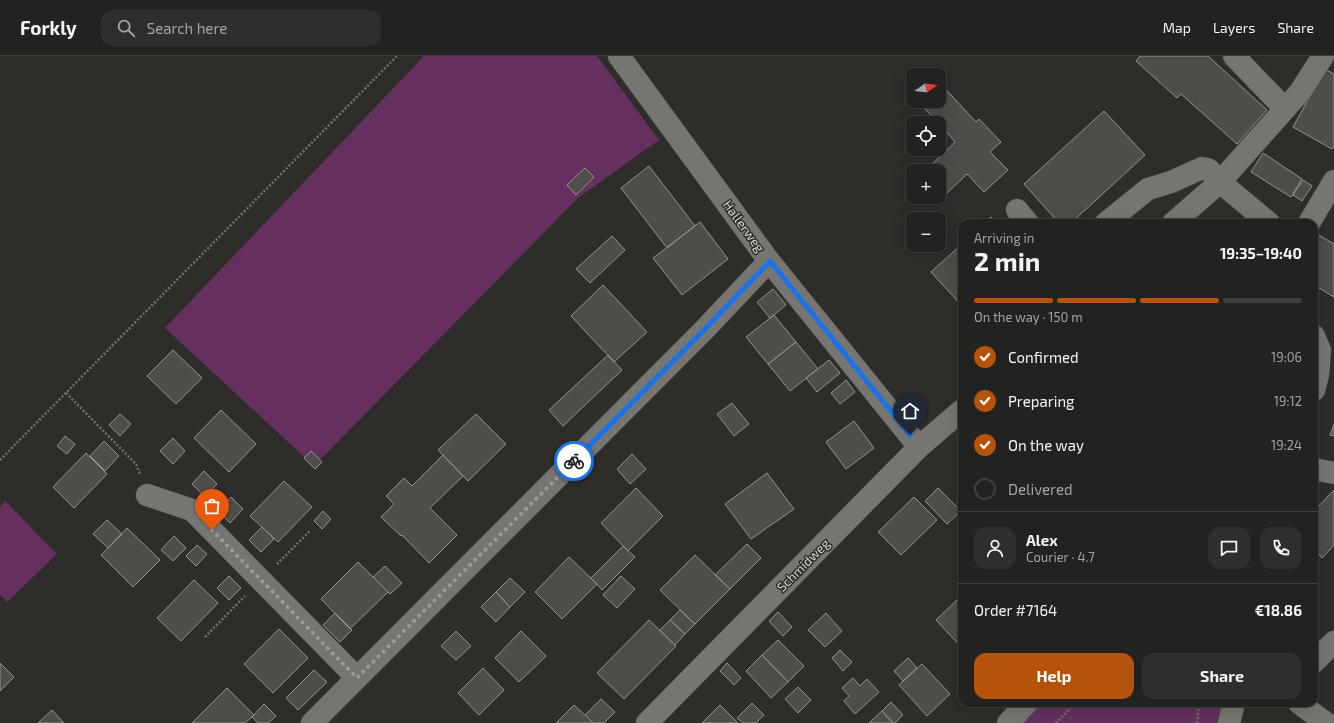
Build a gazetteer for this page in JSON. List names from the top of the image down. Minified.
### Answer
{"streets":{"street":["Hallerweg","Schmidweg"]},"crossings":[["Hallerweg","Schmidweg"]],"north":"right","page":{"header":"Forkly","search":"Search here","nav":["Map","Layers","Share"],"map_buttons":["+","−"],"heading":["2 min","Arriving in","19:35–19:40"],"panel":["Alex","Courier · 4.7","Order #7164","€18.86"],"bar":"On the way · 150 m","list":[["Confirmed","19:06"],["Preparing","19:12"],["On the way","19:24"],"Delivered"],"buttons":["Help","Share"]}}
